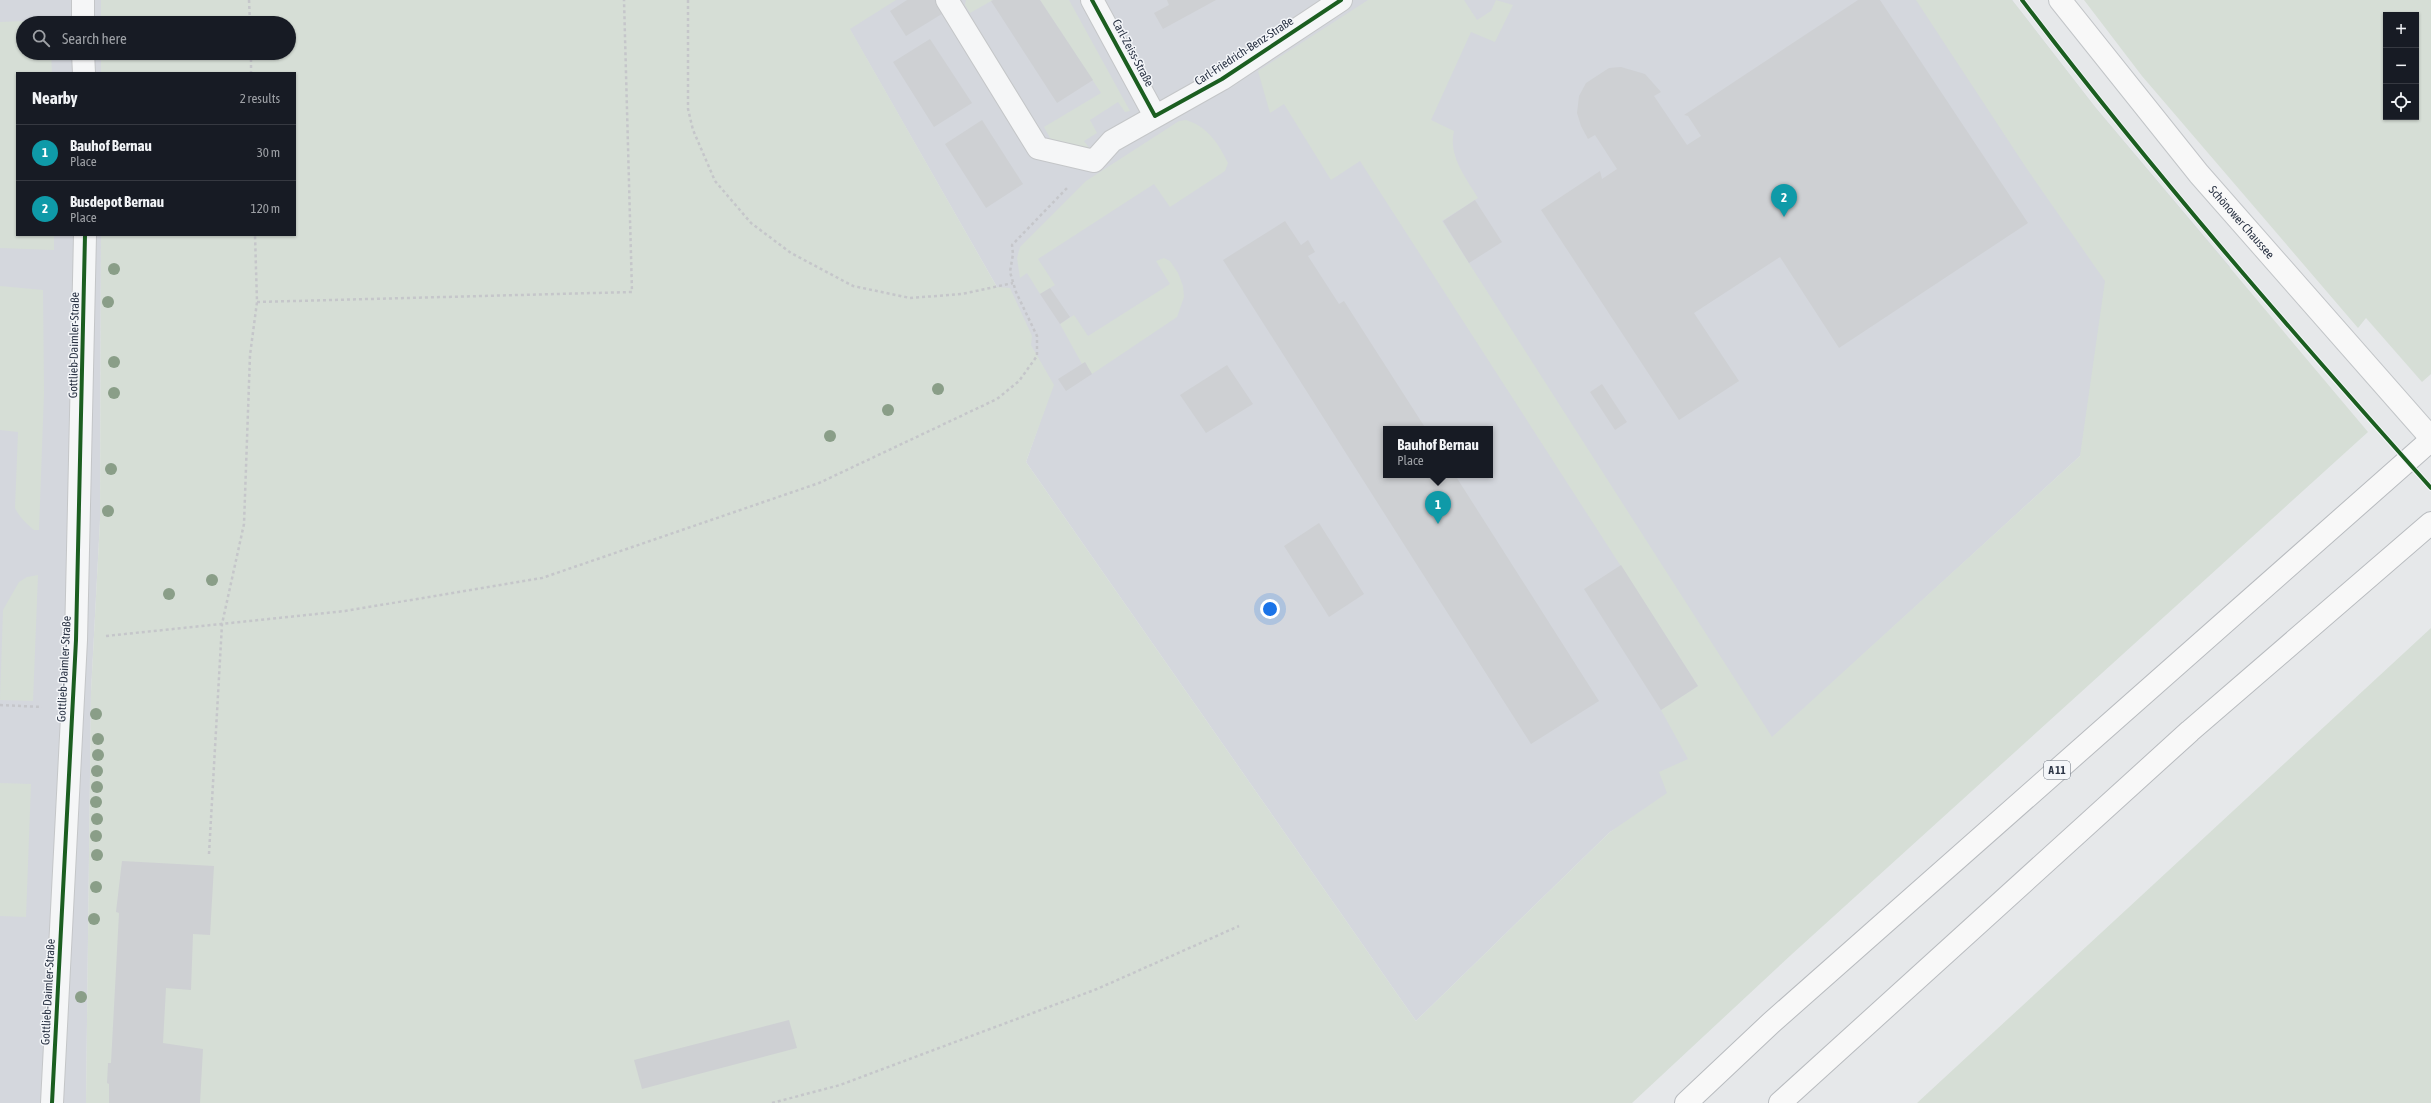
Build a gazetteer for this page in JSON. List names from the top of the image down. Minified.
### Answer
{"streets":{"main road":["Schönower Chaussee","A 11"],"street":["Carl-Friedrich-Benz-Straße","Carl-Zeiss-Straße","Gottlieb-Daimler-Straße"]},"crossings":[["Carl-Friedrich-Benz-Straße","Carl-Zeiss-Straße"],["Schönower Chaussee","A 11"]],"page":{"map_buttons":["+","−"],"search":"Search here","heading":["Nearby","2 results"],"list":[{"mark":"1","name":"Bauhof Bernau","note":"Place","value":"30 m"},{"mark":"2","name":"Busdepot Bernau","note":"Place","value":"120 m"}],"pins":["2","1"],"popup":["Bauhof Bernau","Place"]}}
